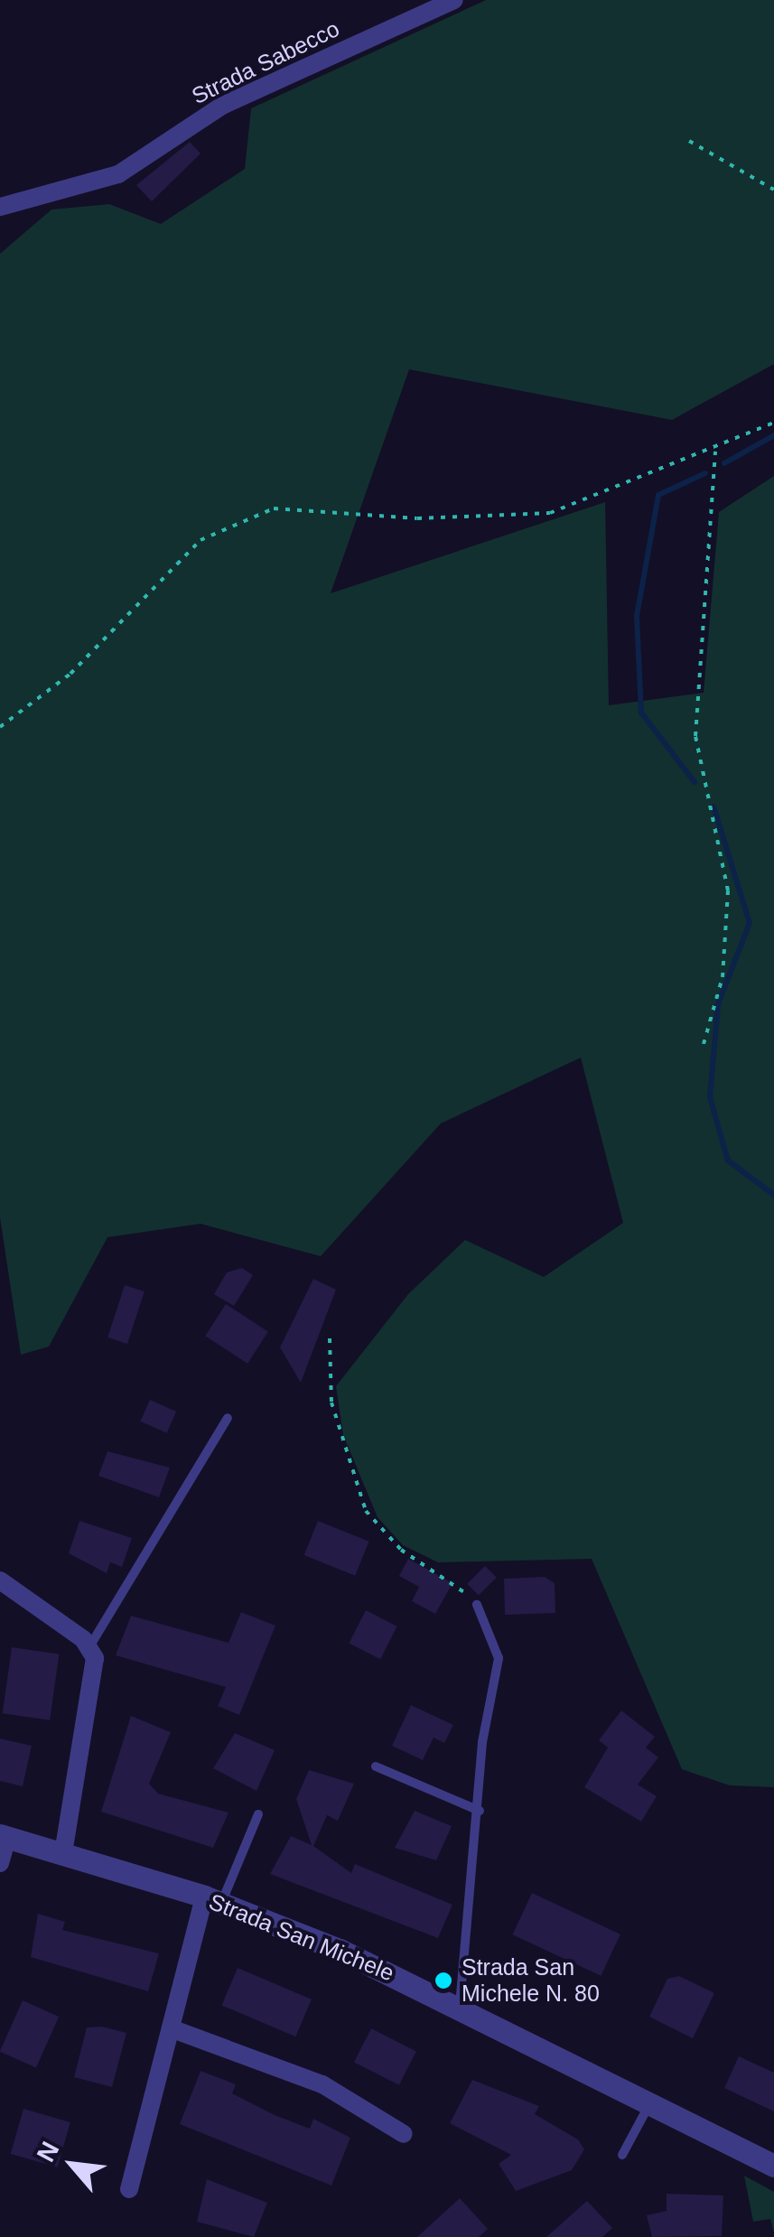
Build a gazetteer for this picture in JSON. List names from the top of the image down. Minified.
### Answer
{"streets":{"street":["Strada Sabecco","Strada San Michele"]},"places":["Strada San Michele N. 80"],"north":"top left"}
